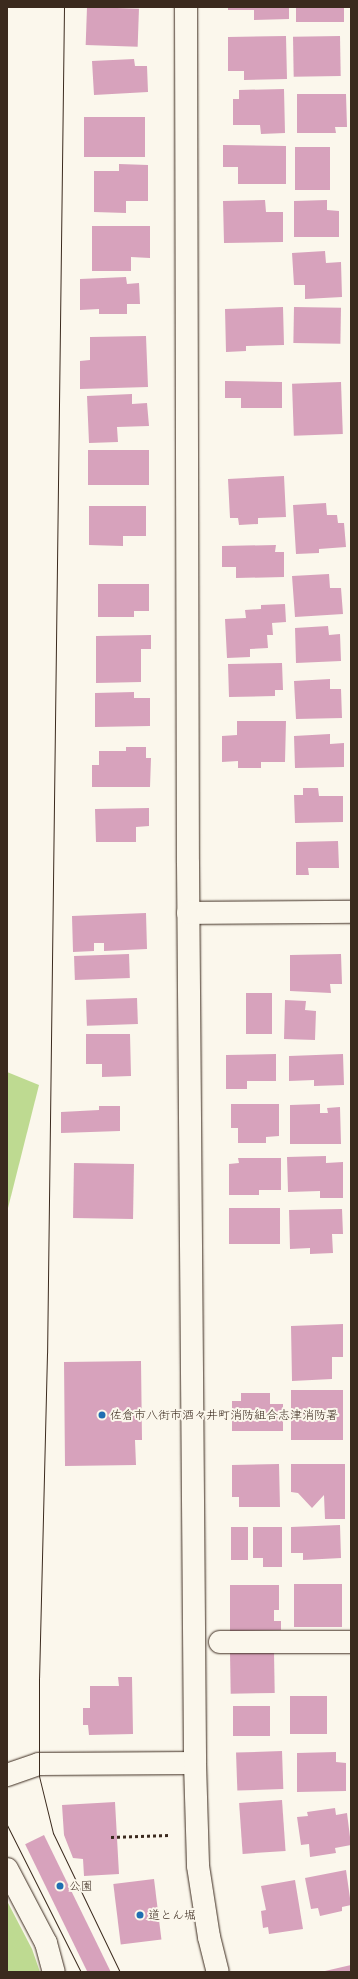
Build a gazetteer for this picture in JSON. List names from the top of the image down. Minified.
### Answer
{"places":["佐倉市八街市酒々井町消防組合志津消防署","公園","道とん堀"]}
